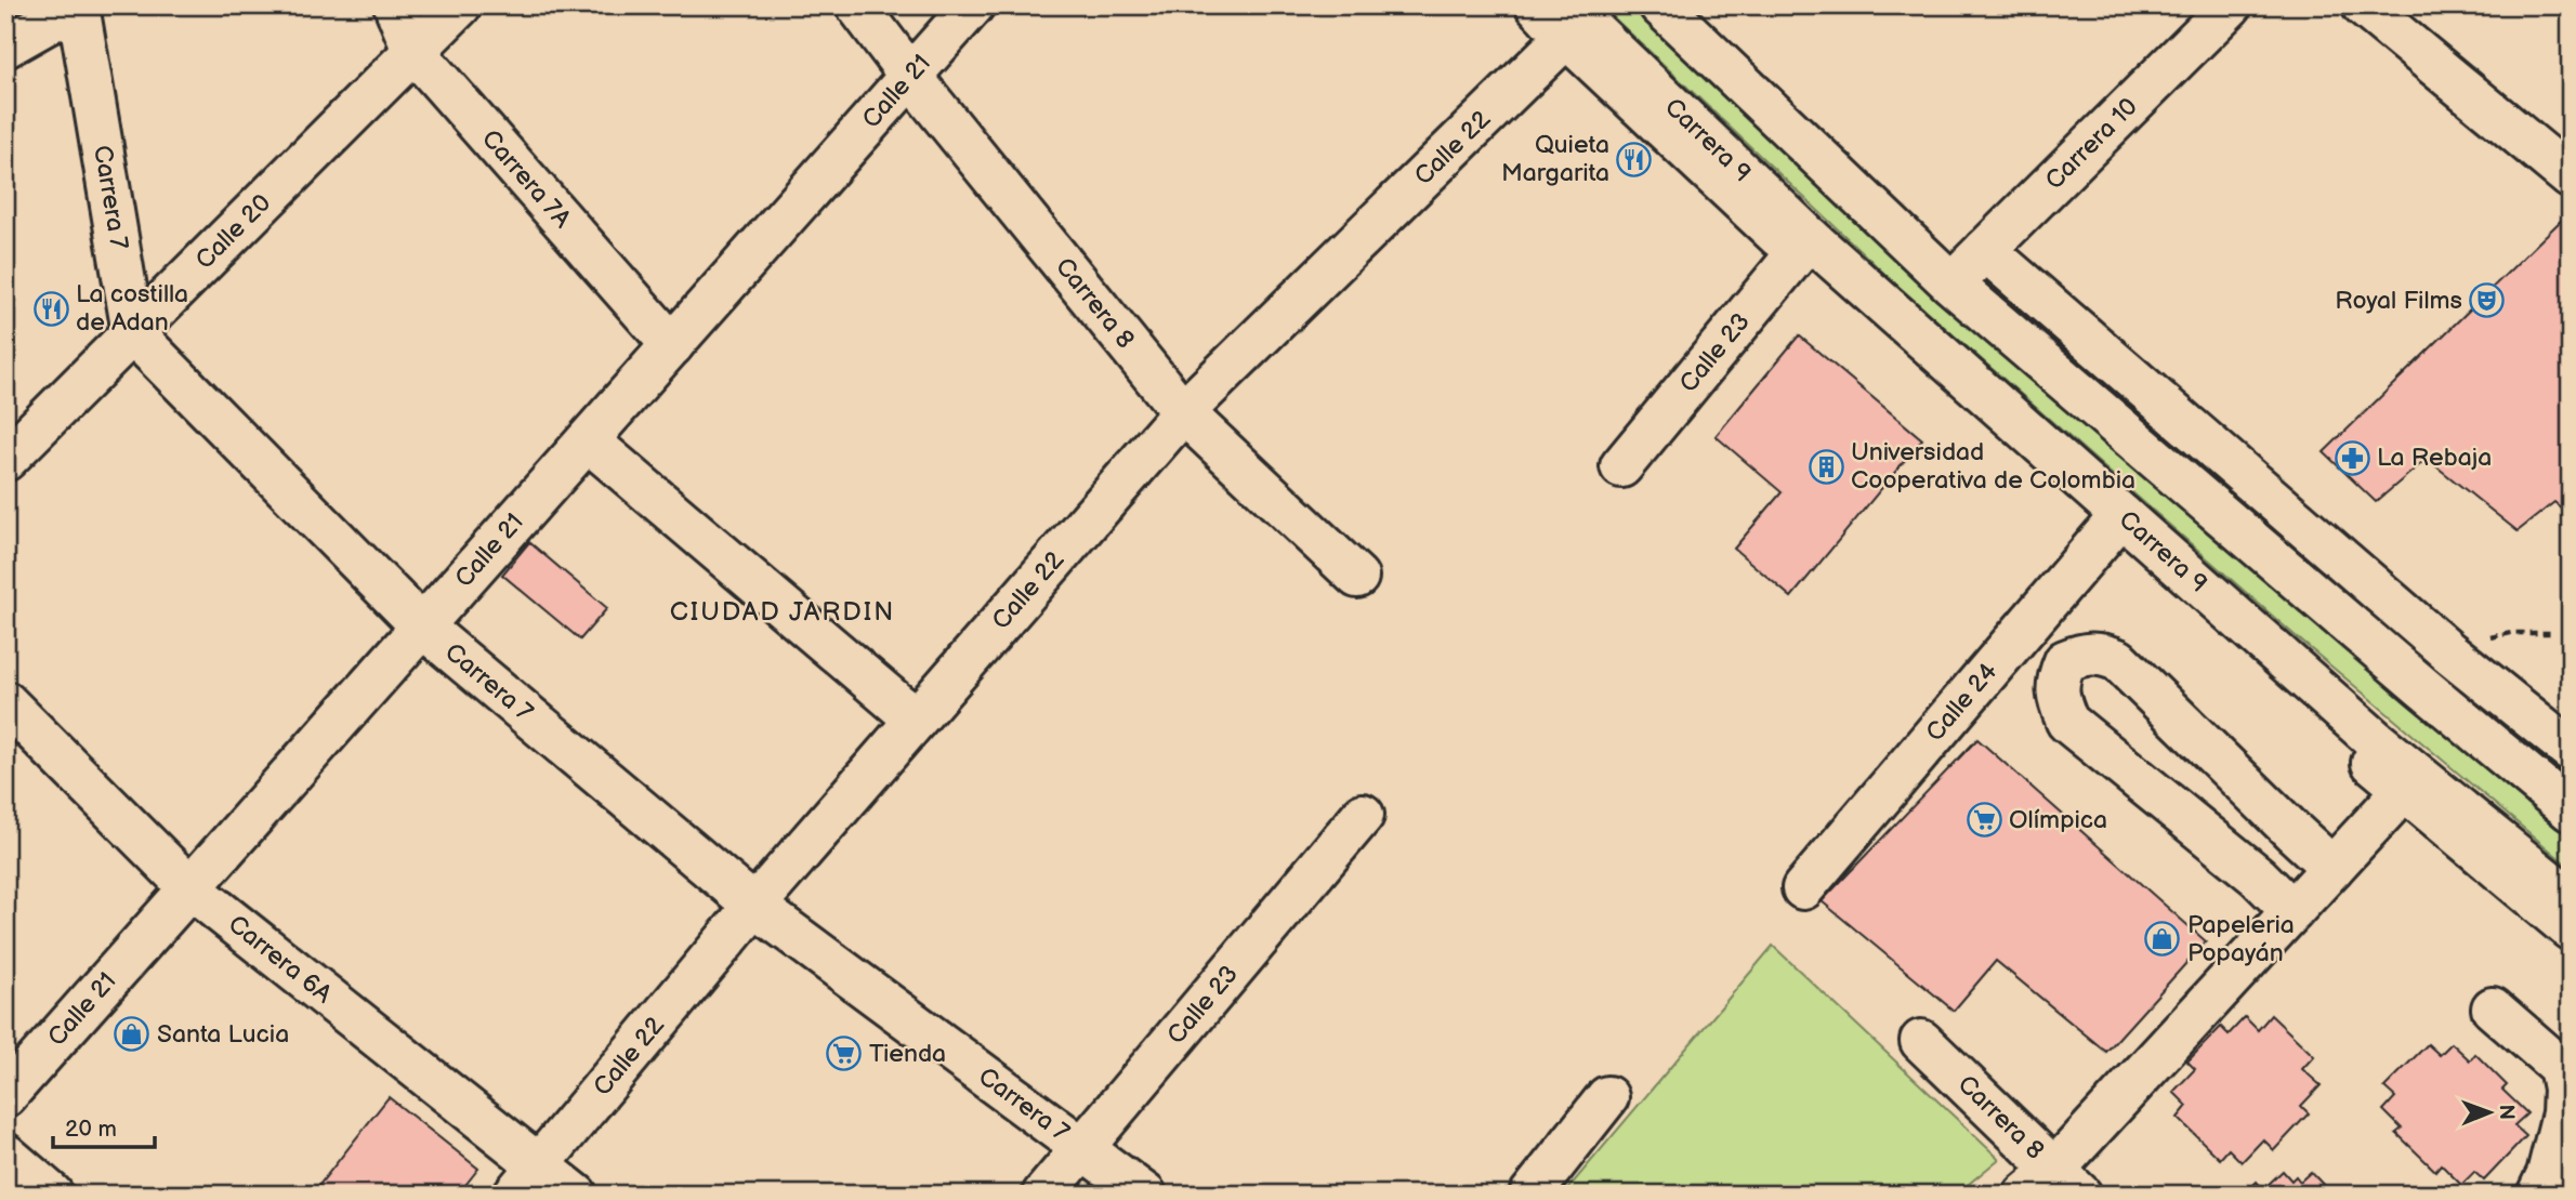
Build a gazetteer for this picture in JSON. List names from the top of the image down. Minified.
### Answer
{"streets":{"street":["Calle 21","Carrera 9","Carrera 10","Calle 22","Carrera 7A","Carrera 7","Calle 20","Carrera 8","Calle 23","Calle 24","Carrera 6A"]},"crossings":[["Calle 21","Carrera 7A"],["Calle 21","Carrera 7"],["Calle 21","Carrera 8"],["Calle 21","Carrera 6A"],["Carrera 9","Calle 22"],["Carrera 9","Calle 23"],["Carrera 9","Calle 24"],["Calle 22","Carrera 7"],["Calle 22","Carrera 8"],["Calle 22","Carrera 6A"],["Carrera 7A","Calle 20"],["Carrera 7","Calle 20"],["Carrera 7","Calle 23"]],"districts":["CIUDAD JARDIN"],"places":{"restaurant":["Quieta Margarita","La costilla de Adan"],"theatre":["Royal Films"],"pharmacy":["La Rebaja"],"building":["Universidad Cooperativa de Colombia"],"supermarket":["Olímpica","Tienda"],"shop":["Papeleria Popayán","Santa Lucia"]},"scale_bar":"20 m","north":"right"}
